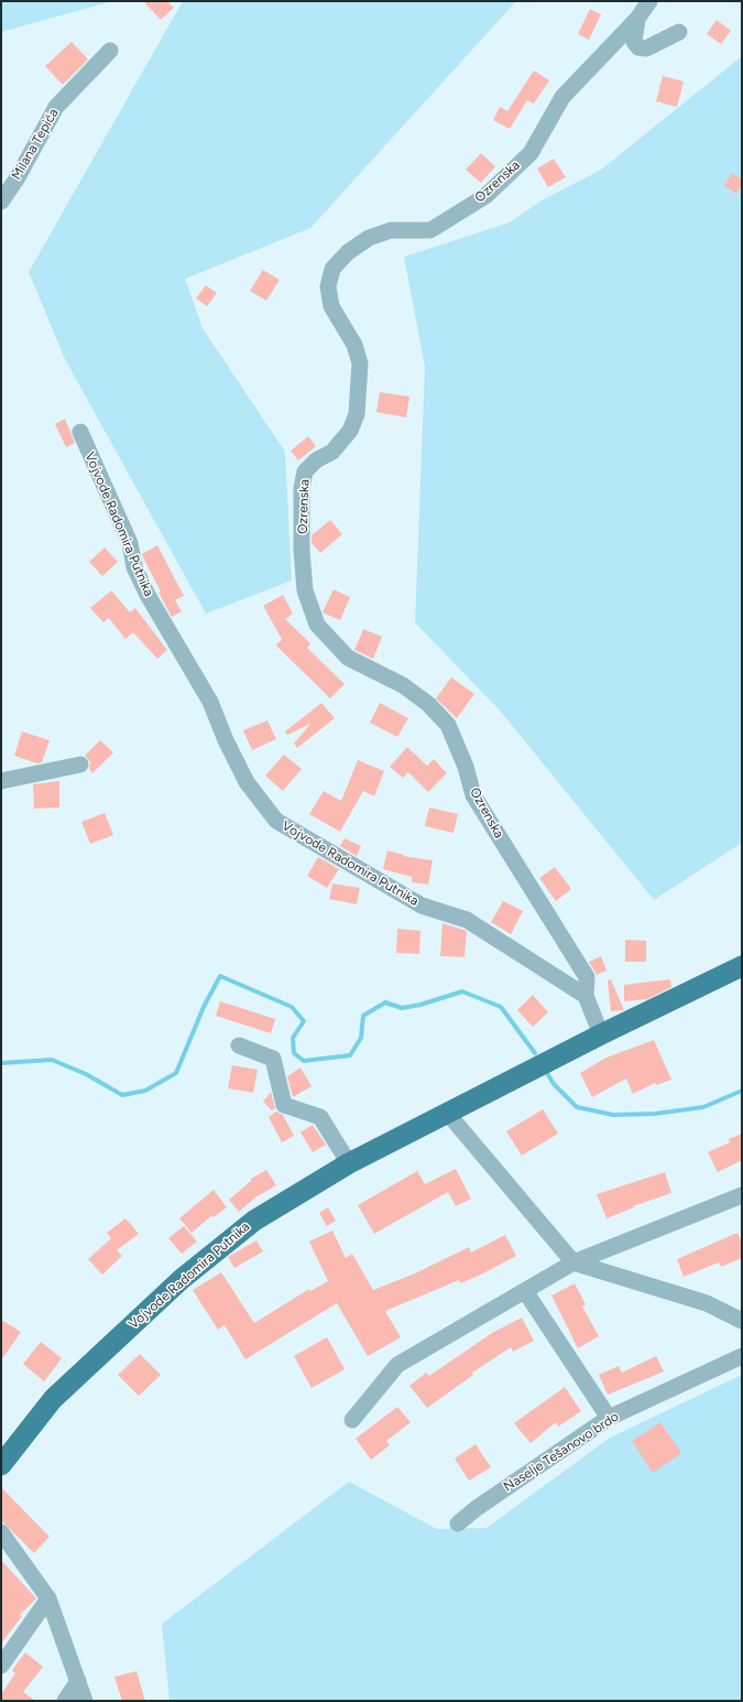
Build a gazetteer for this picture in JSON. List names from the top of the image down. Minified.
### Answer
{"streets":{"main road":["Vojvode Radomira Putnika"],"street":["Milana Tepića","Ozrenska","Naselje Tešanovo brdo"]},"crossings":[["Ozrenska","Vojvode Radomira Putnika"]]}
